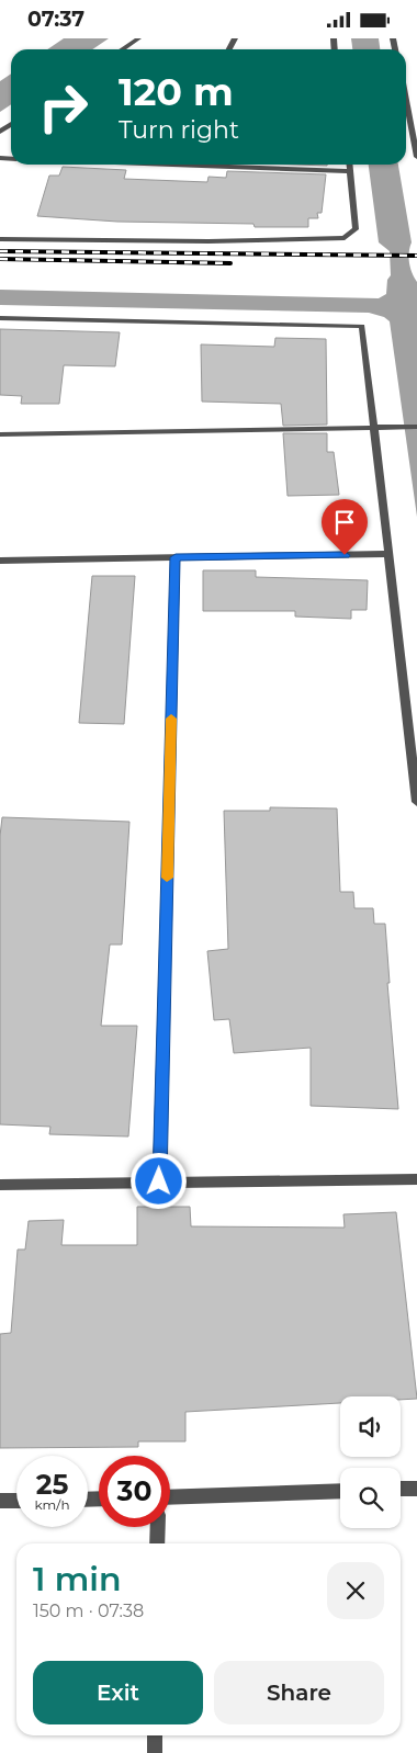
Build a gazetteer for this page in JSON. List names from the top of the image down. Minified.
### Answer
{"page":{"status":"07:37","turn":["120 m","Turn right"],"speed":"25 km/h","limit":"30","heading":["1 min","150 m · 07:38"],"buttons":["Exit","Share"]}}
